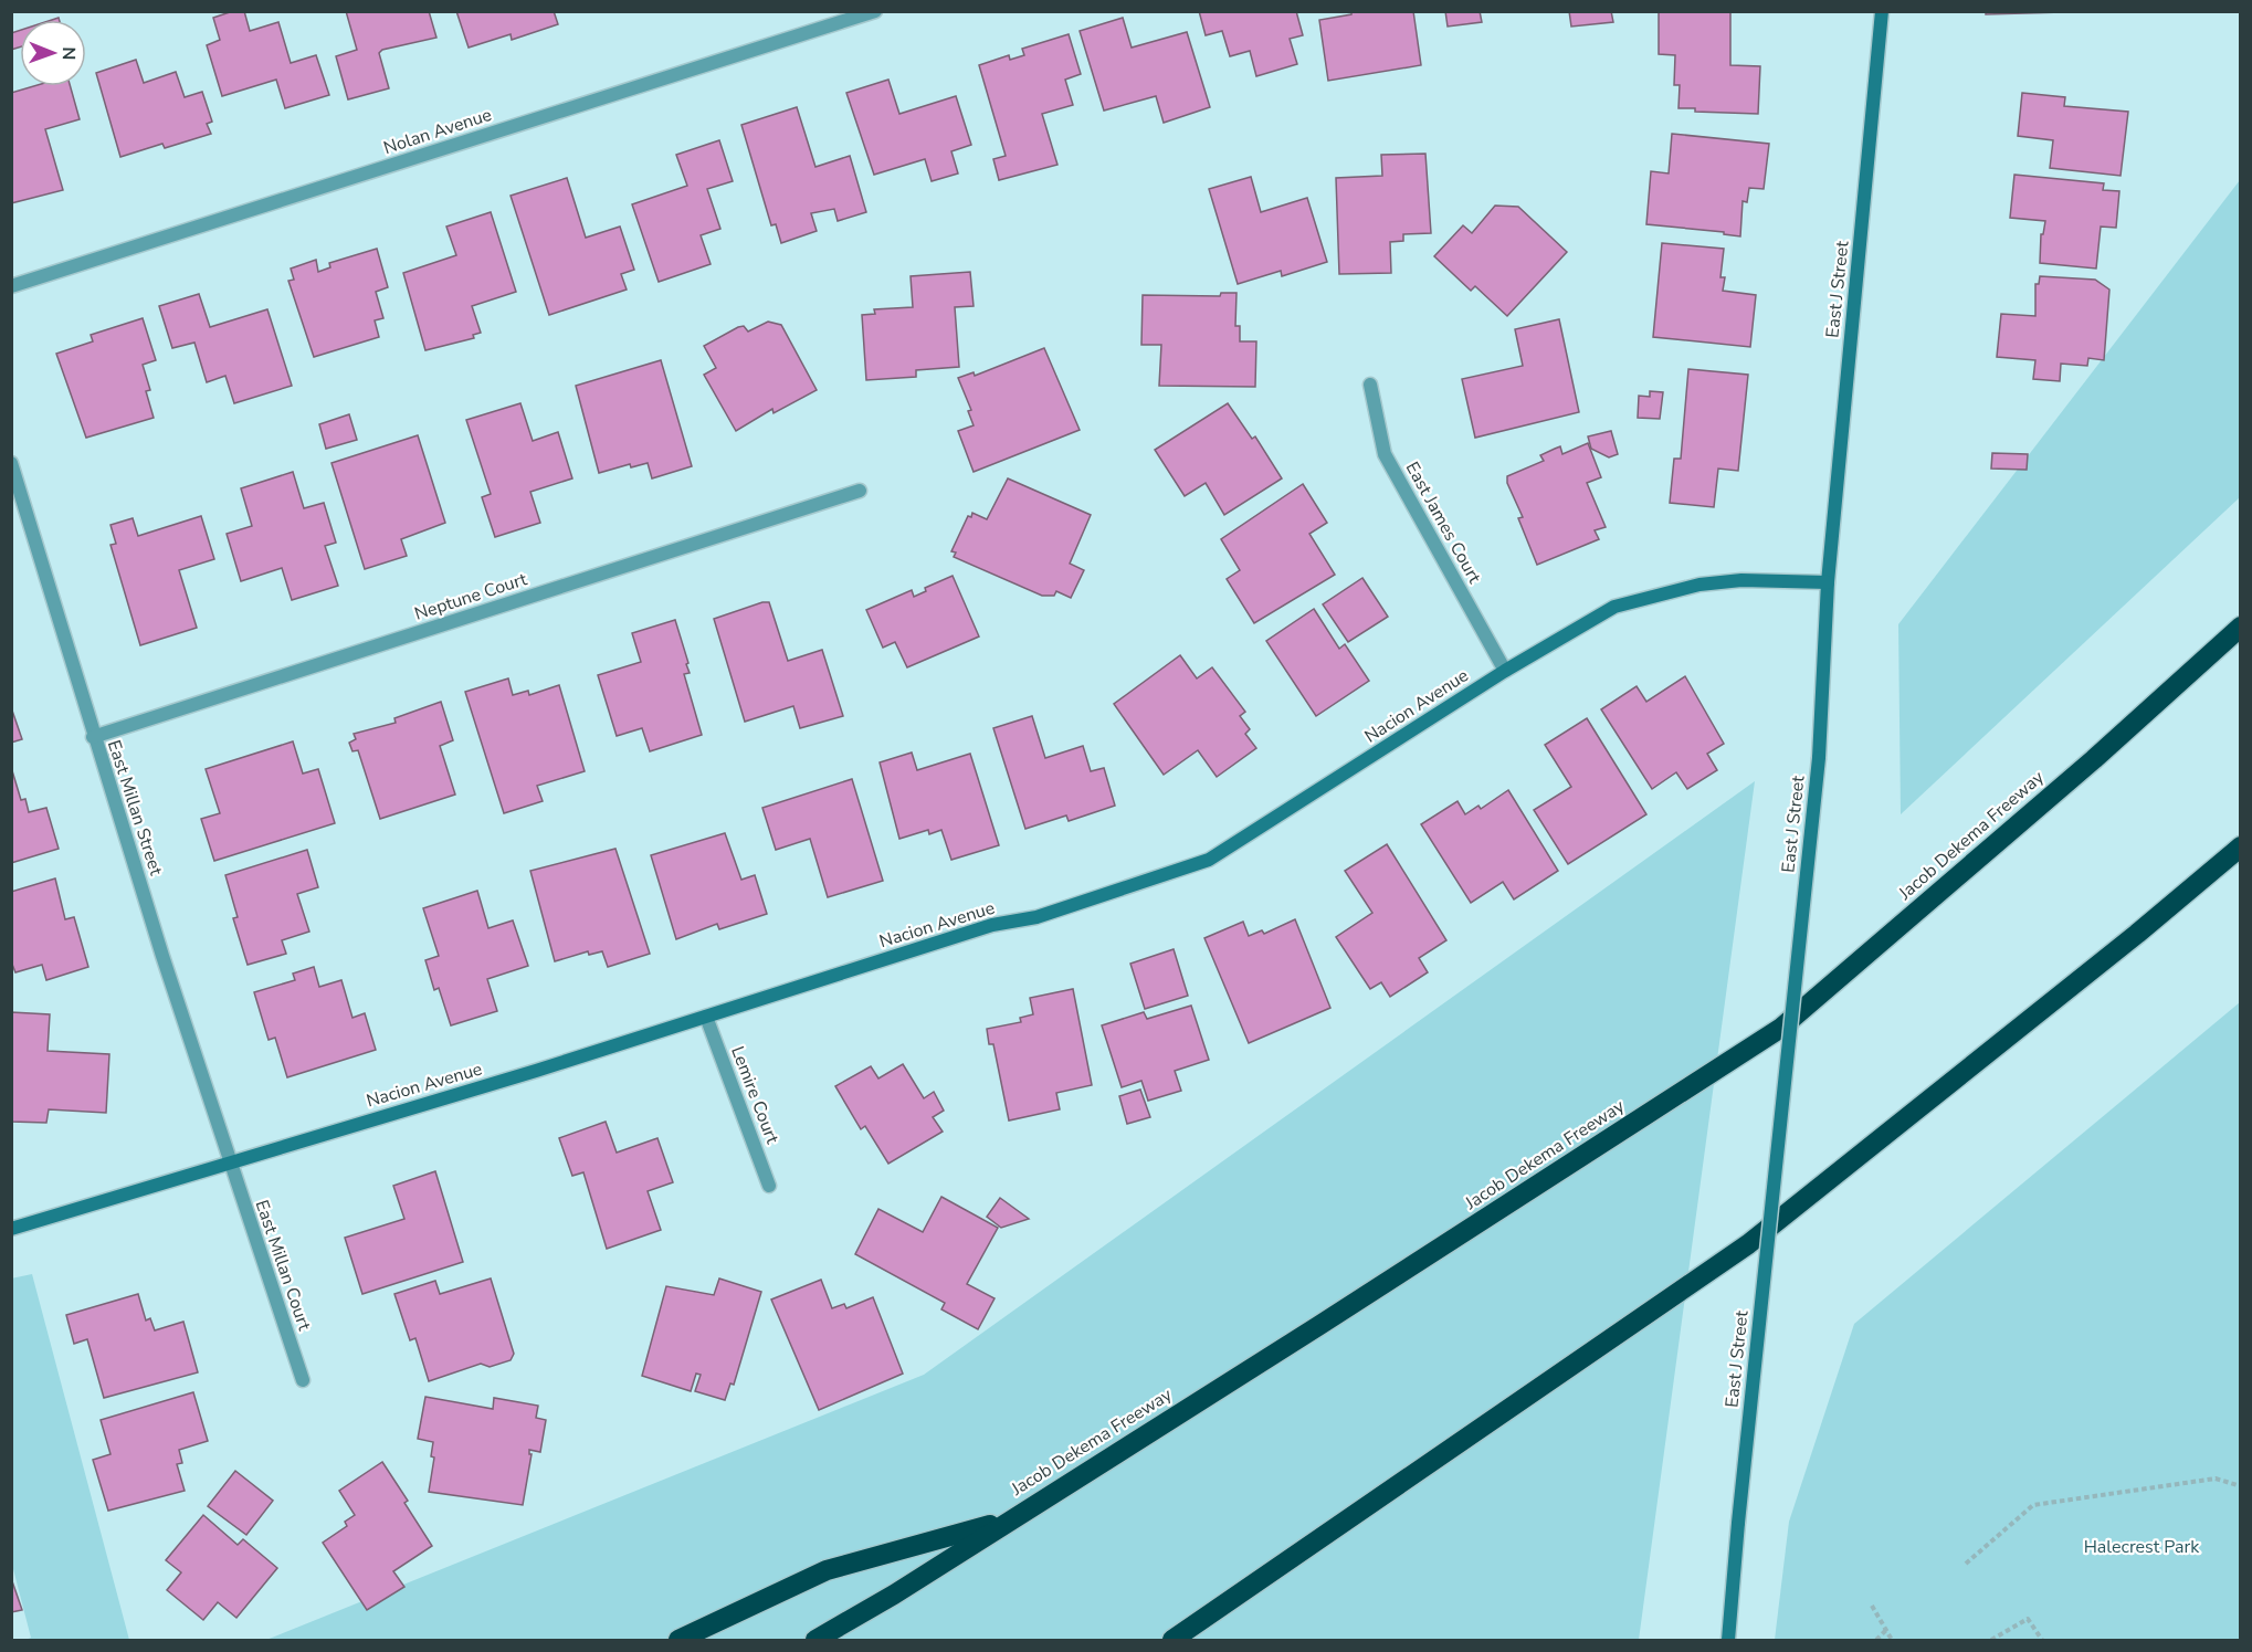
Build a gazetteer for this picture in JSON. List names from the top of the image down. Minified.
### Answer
{"streets":{"highway":["Jacob Dekema Freeway"],"street":["Nolan Avenue","East J Street","East James Court","Neptune Court","Nacion Avenue","East Millan Street","Lemire Court","East Millan Court"]},"crossings":[["East J Street","Nacion Avenue"],["East James Court","Nacion Avenue"],["Neptune Court","East Millan Street"],["Nacion Avenue","East Millan Street"],["Nacion Avenue","Lemire Court"],["Nacion Avenue","East Millan Court"],["East Millan Street","East Millan Court"]],"parks":["Halecrest Park"],"north":"right"}
